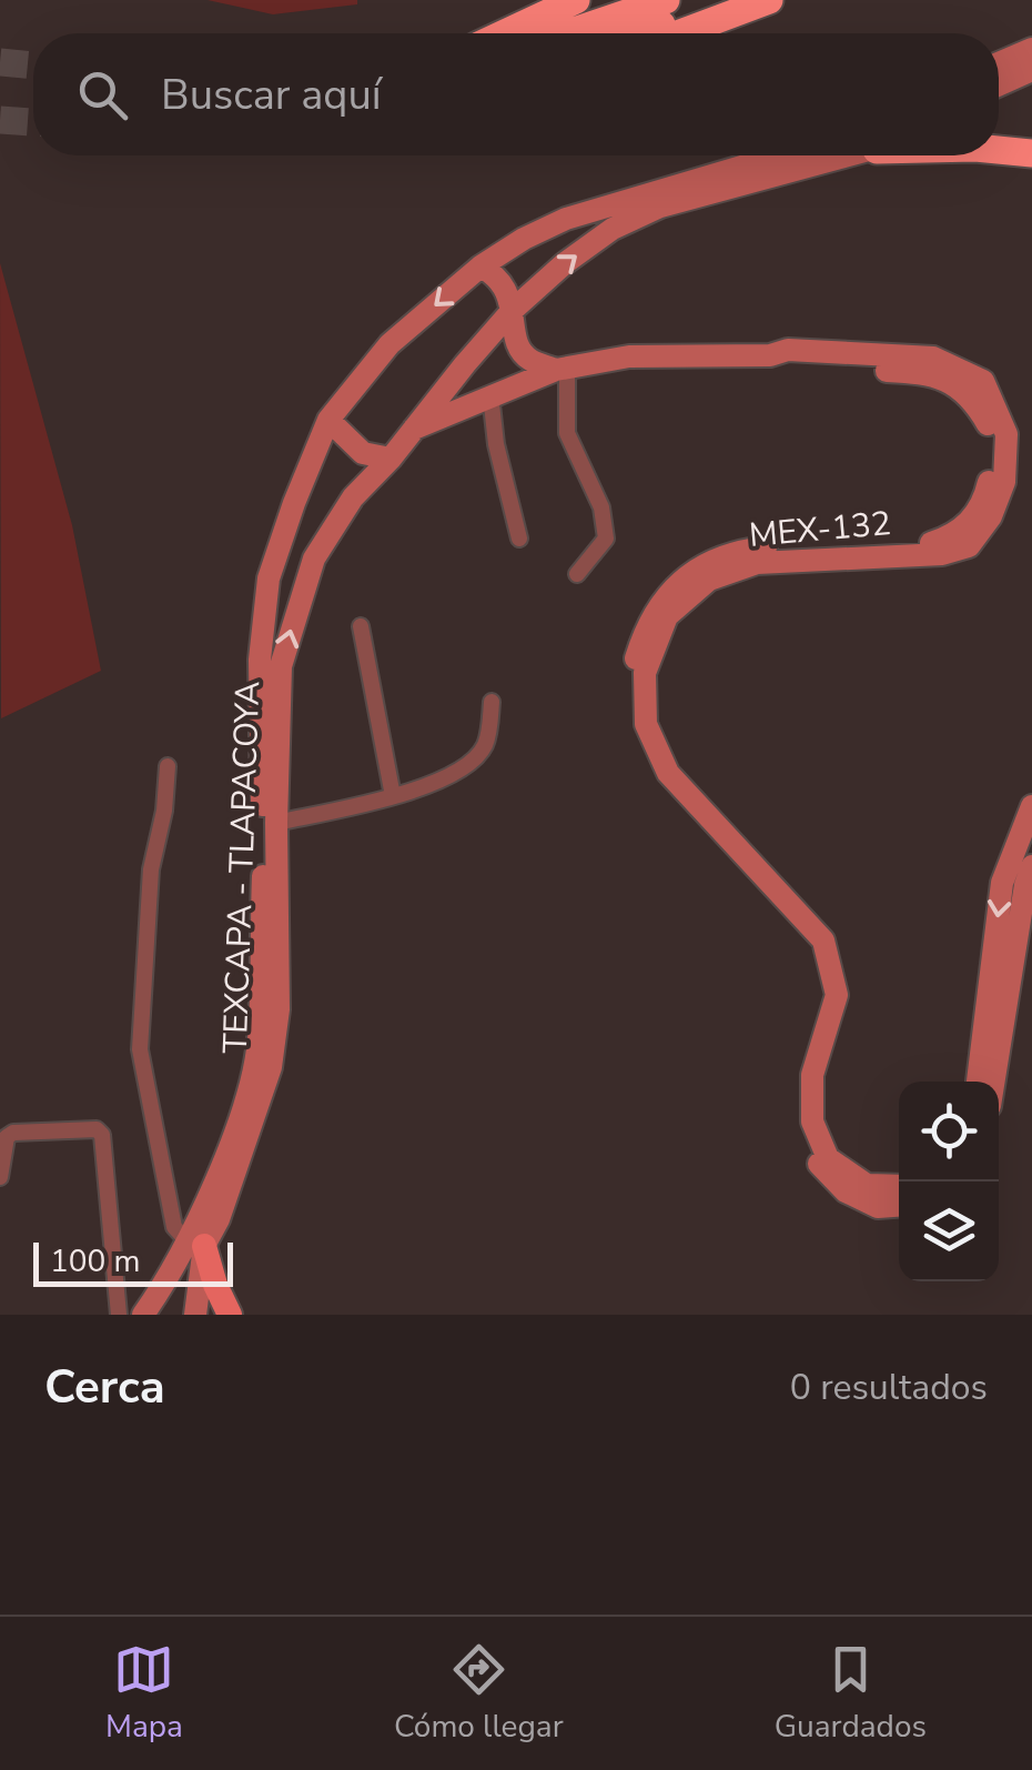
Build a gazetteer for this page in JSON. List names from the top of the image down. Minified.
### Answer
{"streets":{"main road":["MEX-132","TEXCAPA - TLAPACOYA"]},"crossings":[["MEX-132","TEXCAPA - TLAPACOYA"]],"scale_bar":"100 m","page":{"search":"Buscar aquí","scale":"100 m","heading":["Cerca","0 resultados"],"nav":["Mapa","Cómo llegar","Guardados"]}}
